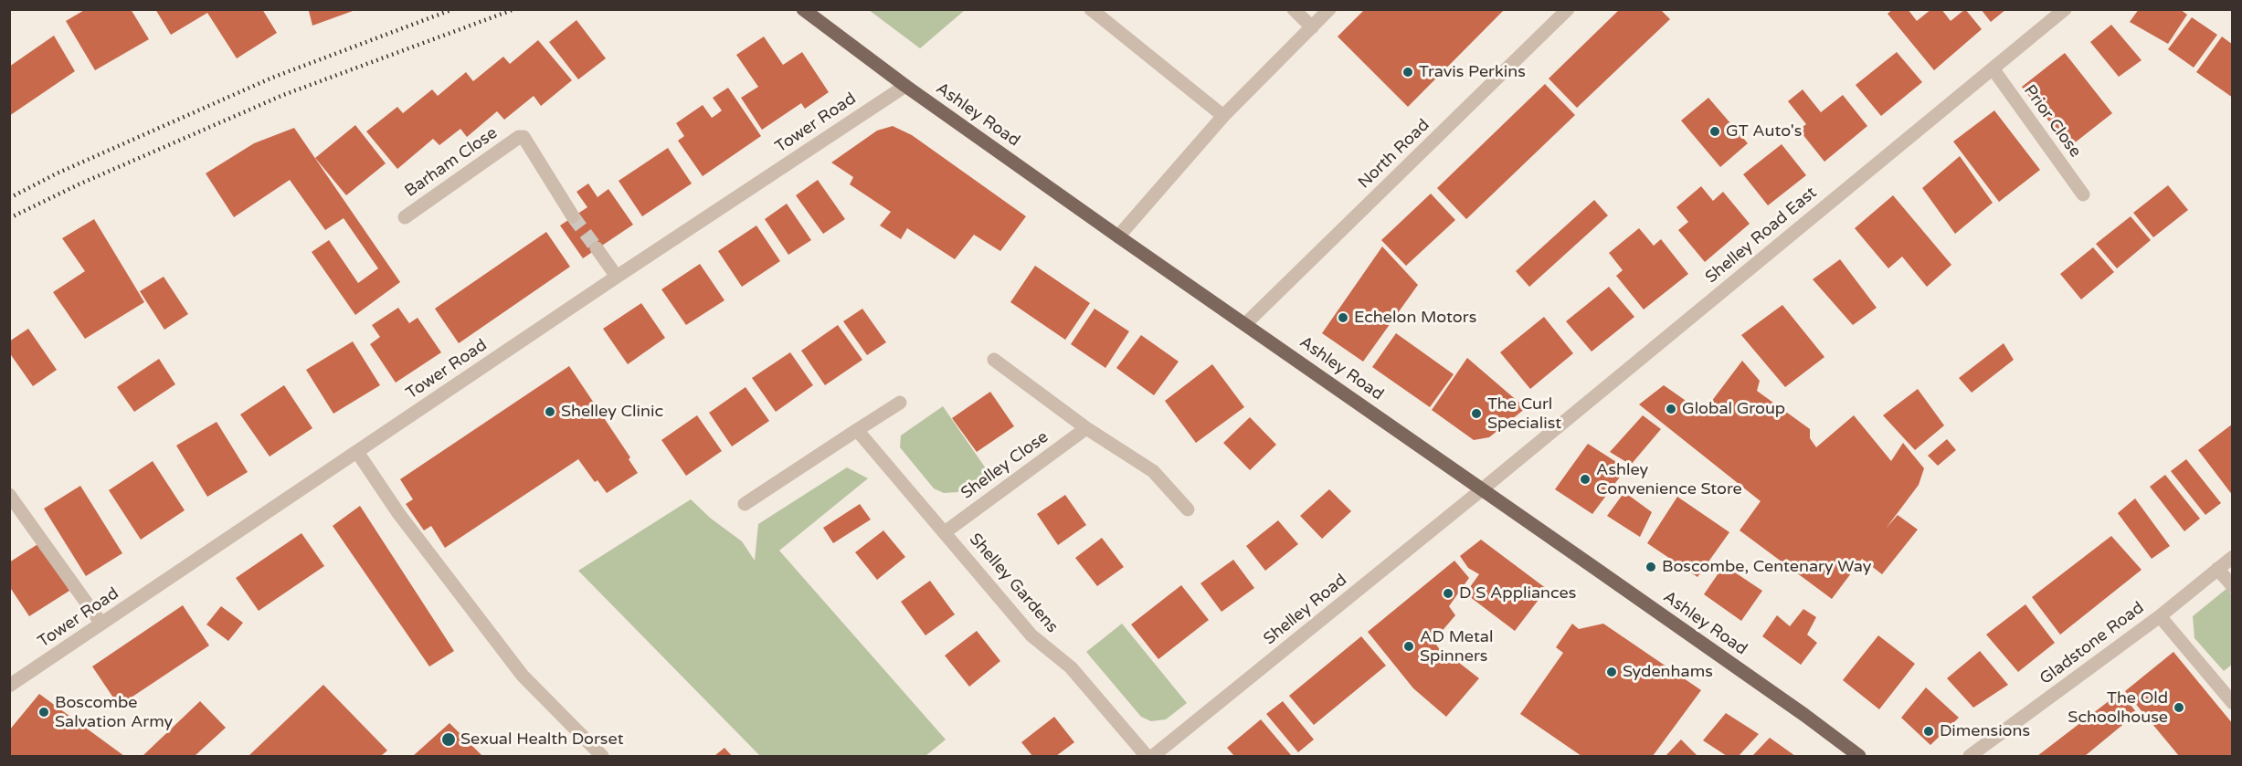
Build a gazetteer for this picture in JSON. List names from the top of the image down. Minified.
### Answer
{"streets":{"main road":["Ashley Road"],"street":["Prior Close","Tower Road","North Road","Barham Close","Shelley Road East","Shelley Close","Shelley Gardens","Shelley Road","Gladstone Road"]},"crossings":[["Ashley Road","Tower Road"],["Ashley Road","North Road"],["Ashley Road","Shelley Road East"],["Ashley Road","Shelley Road"],["Prior Close","Shelley Road East"],["Shelley Road East","Shelley Road"],["Shelley Close","Shelley Gardens"]],"places":["Travis Perkins","GT Auto's","Echelon Motors","Global Group","Shelley Clinic","The Curl Specialist","Ashley Convenience Store","Boscombe, Centenary Way","D S Appliances","AD Metal Spinners","Sydenhams","The Old Schoolhouse","Boscombe Salvation Army","Dimensions","Sexual Health Dorset"]}
